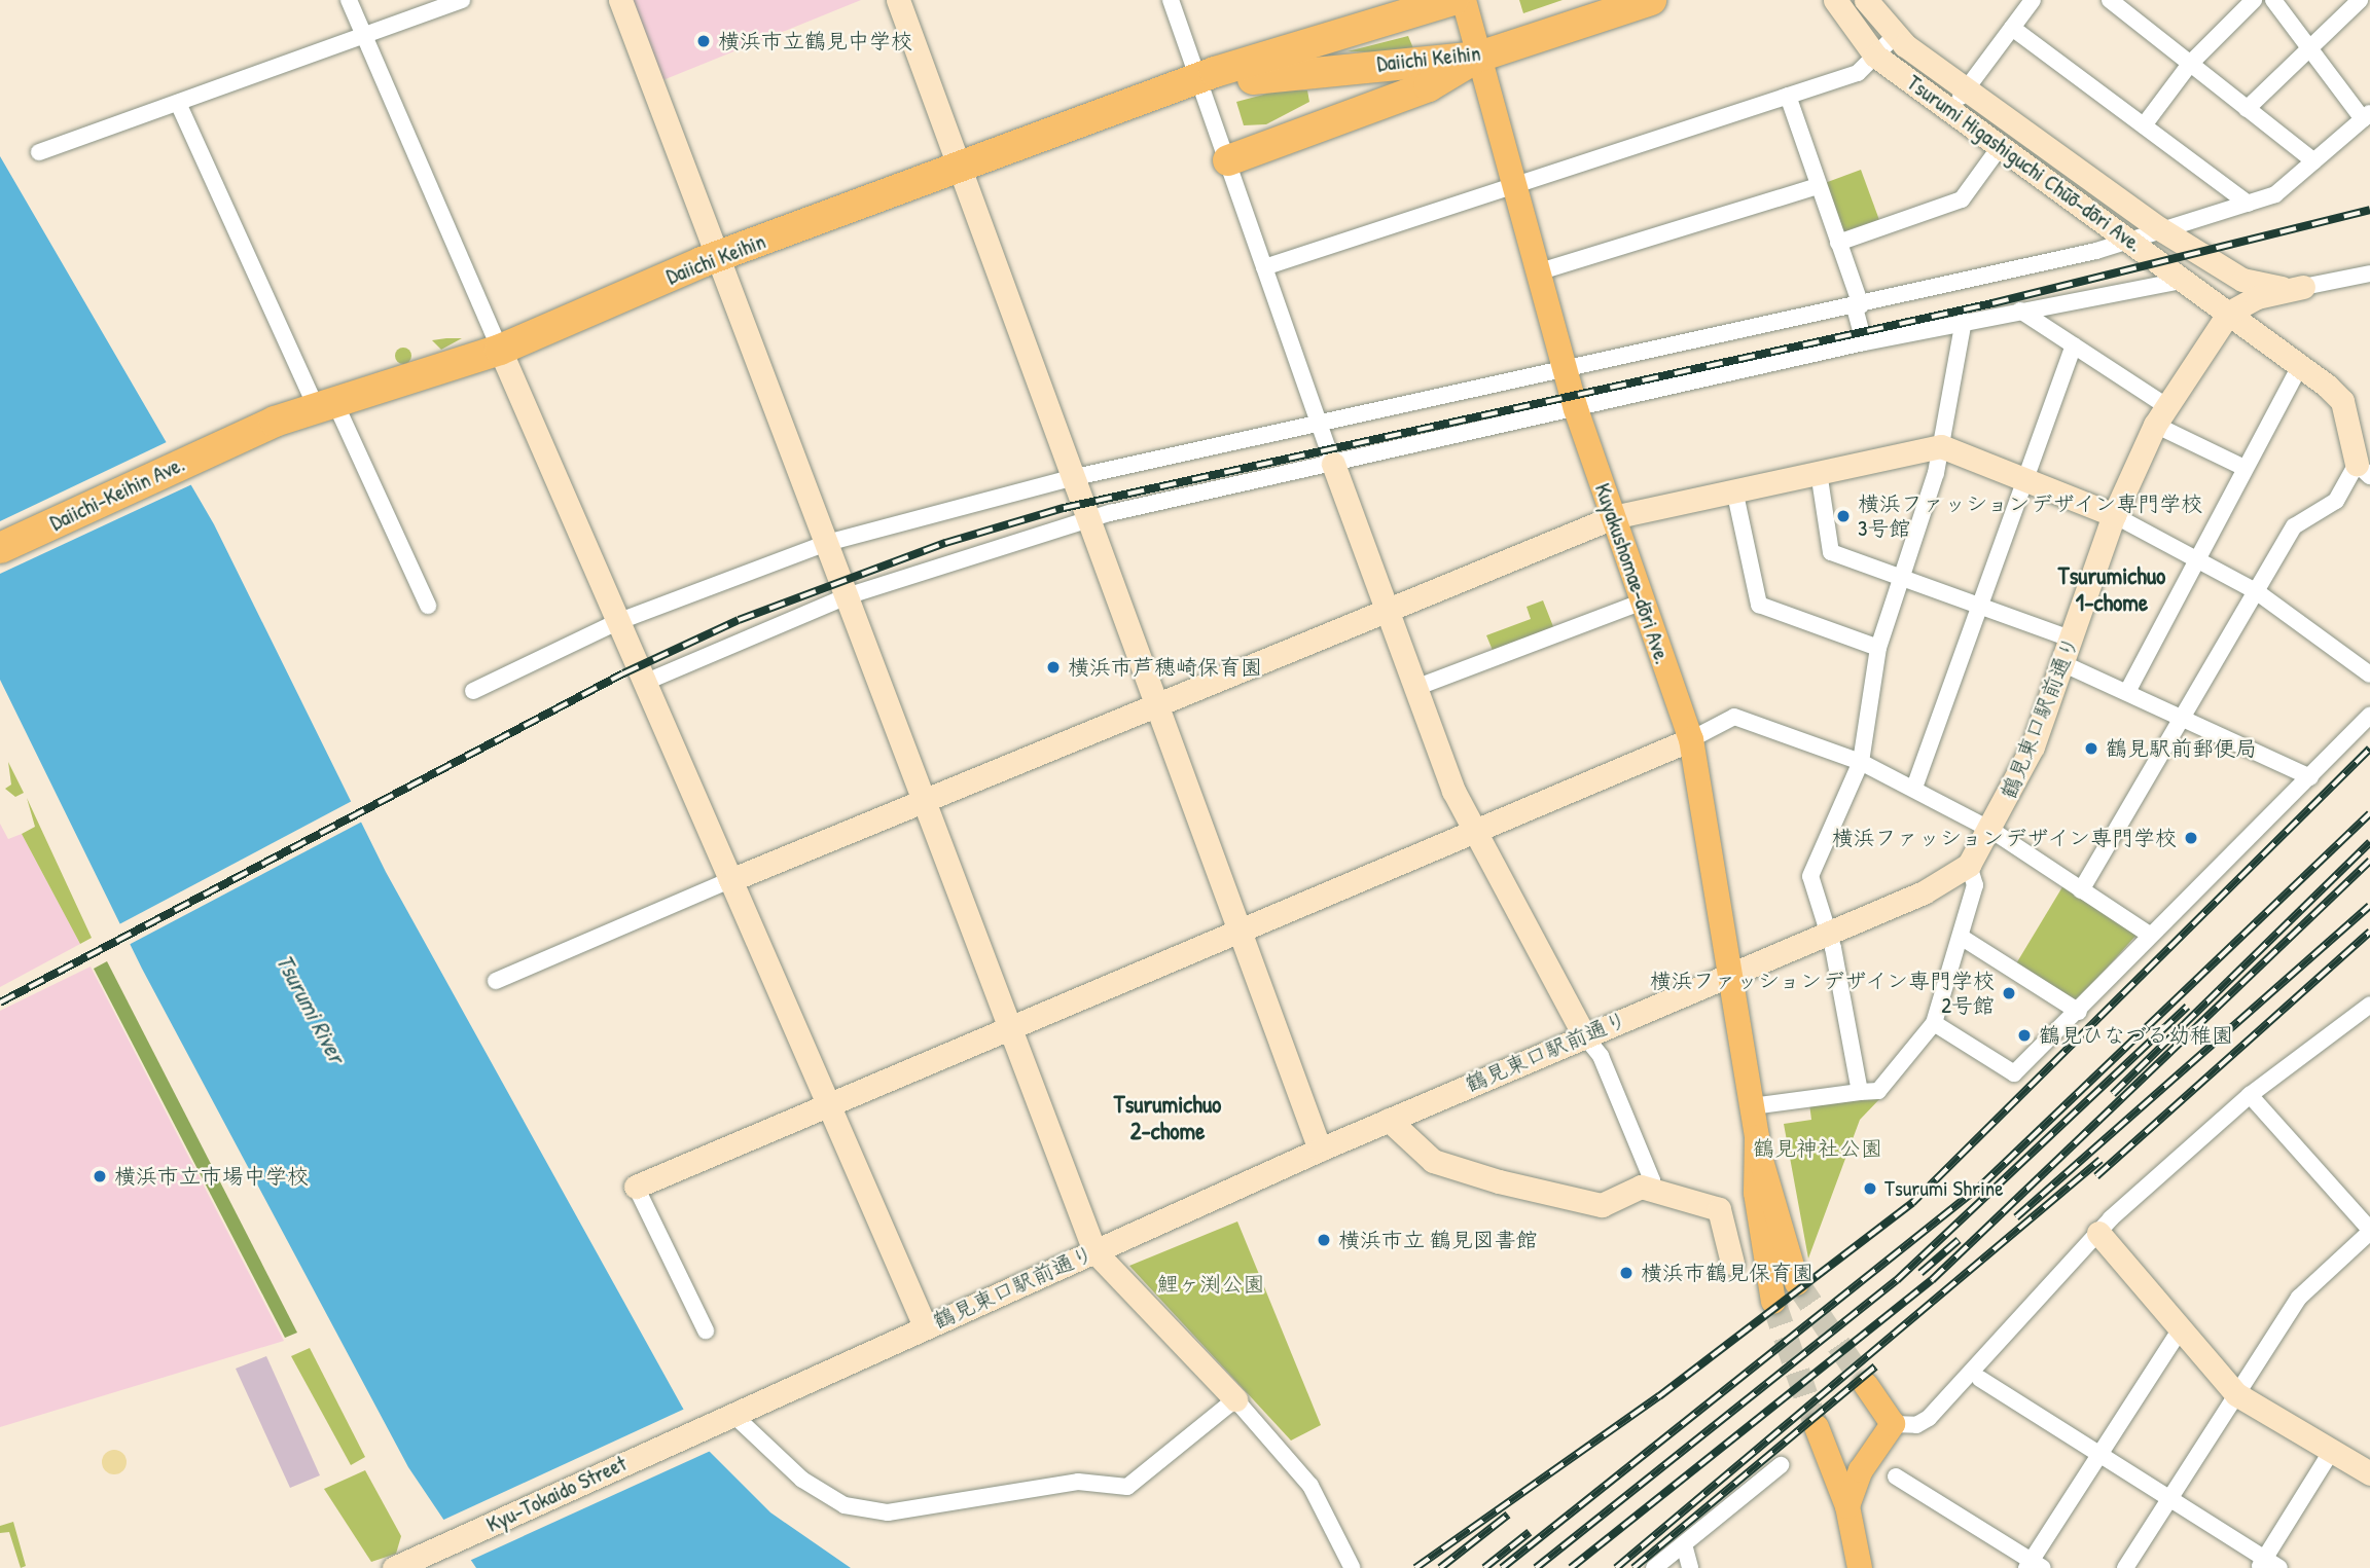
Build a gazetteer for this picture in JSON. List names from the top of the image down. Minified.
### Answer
{"streets":{"highway":["Daiichi Keihin","Daiichi-Keihin Ave."],"main road":["Kuyakushomae-dōri Ave."],"street":["Tsurumi Higashiguchi Chūō-dōri Ave.","鶴見東口駅前通り","Kyu-Tokaido Street"]},"crossings":[["Daiichi Keihin","Daiichi-Keihin Ave."],["Daiichi Keihin","Kuyakushomae-dōri Ave."],["Tsurumi Higashiguchi Chūō-dōri Ave.","鶴見東口駅前通り"],["Kuyakushomae-dōri Ave.","鶴見東口駅前通り"],["鶴見東口駅前通り","Kyu-Tokaido Street"]],"districts":["Tsurumichuo 1-chome","Tsurumichuo 2-chome"],"water":["Tsurumi River"],"parks":["鶴見神社公園","鯉ヶ渕公園"],"places":["横浜市立鶴見中学校","横浜ファッションデザイン専門学校 3号館","横浜市芦穂崎保育園","鶴見駅前郵便局","横浜ファッションデザイン専門学校","横浜ファッションデザイン専門学校 2号館","鶴見ひなづる幼稚園","横浜市立市場中学校","Tsurumi Shrine","横浜市立 鶴見図書館","横浜市鶴見保育園"]}
